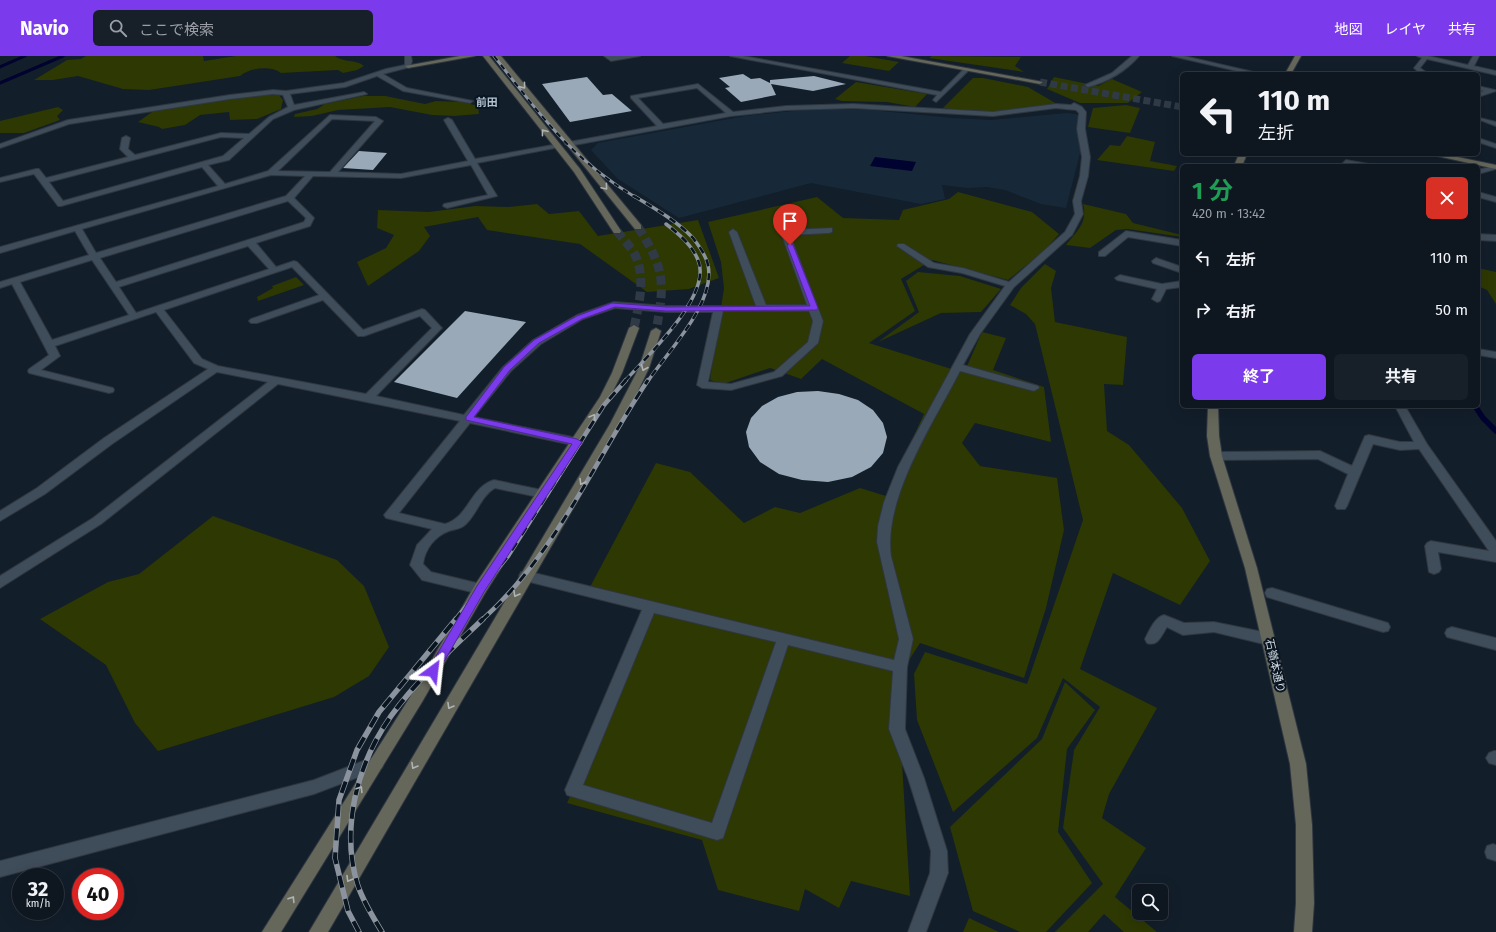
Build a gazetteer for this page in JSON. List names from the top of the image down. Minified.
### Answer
{"streets":{"street":["石嶺本通り"]},"districts":["前田"],"page":{"header":"Navio","search":"ここで検索","nav":["地図","レイヤ","共有"],"turn":["110 m","左折"],"heading":["1 分","420 m · 13:42"],"list":[{"name":"左折","value":"110 m"},{"name":"右折","value":"50 m"}],"buttons":["終了","共有"],"speed":"32 km/h","limit":"40"}}
